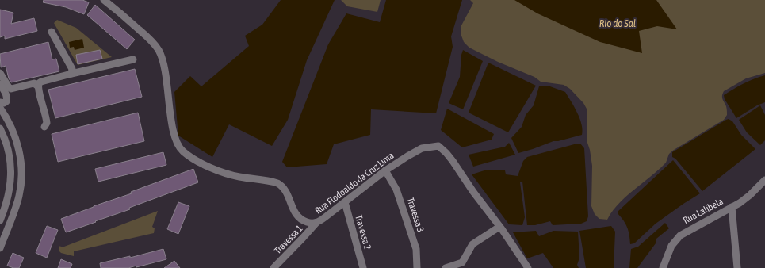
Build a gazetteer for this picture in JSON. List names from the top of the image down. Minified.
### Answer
{"streets":{"street":["Rua Flodoaldo da Cruz Lima","Rua Lalibela","Travessa 3","Travessa 2","Travessa 1"]},"crossings":[["Rua Flodoaldo da Cruz Lima","Travessa 3"],["Rua Flodoaldo da Cruz Lima","Travessa 2"],["Rua Flodoaldo da Cruz Lima","Travessa 1"]],"water":["Rio do Sal"]}
